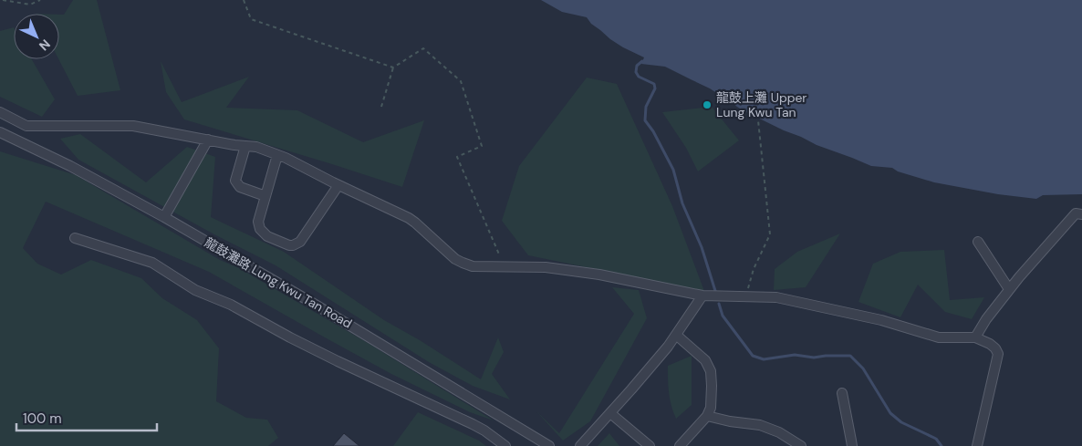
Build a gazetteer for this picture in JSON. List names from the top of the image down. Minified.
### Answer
{"streets":{"street":["龍鼓灘路 Lung Kwu Tan Road"]},"places":["龍鼓上灘 Upper Lung Kwu Tan"],"scale_bar":"100 m","north":"bottom right"}
